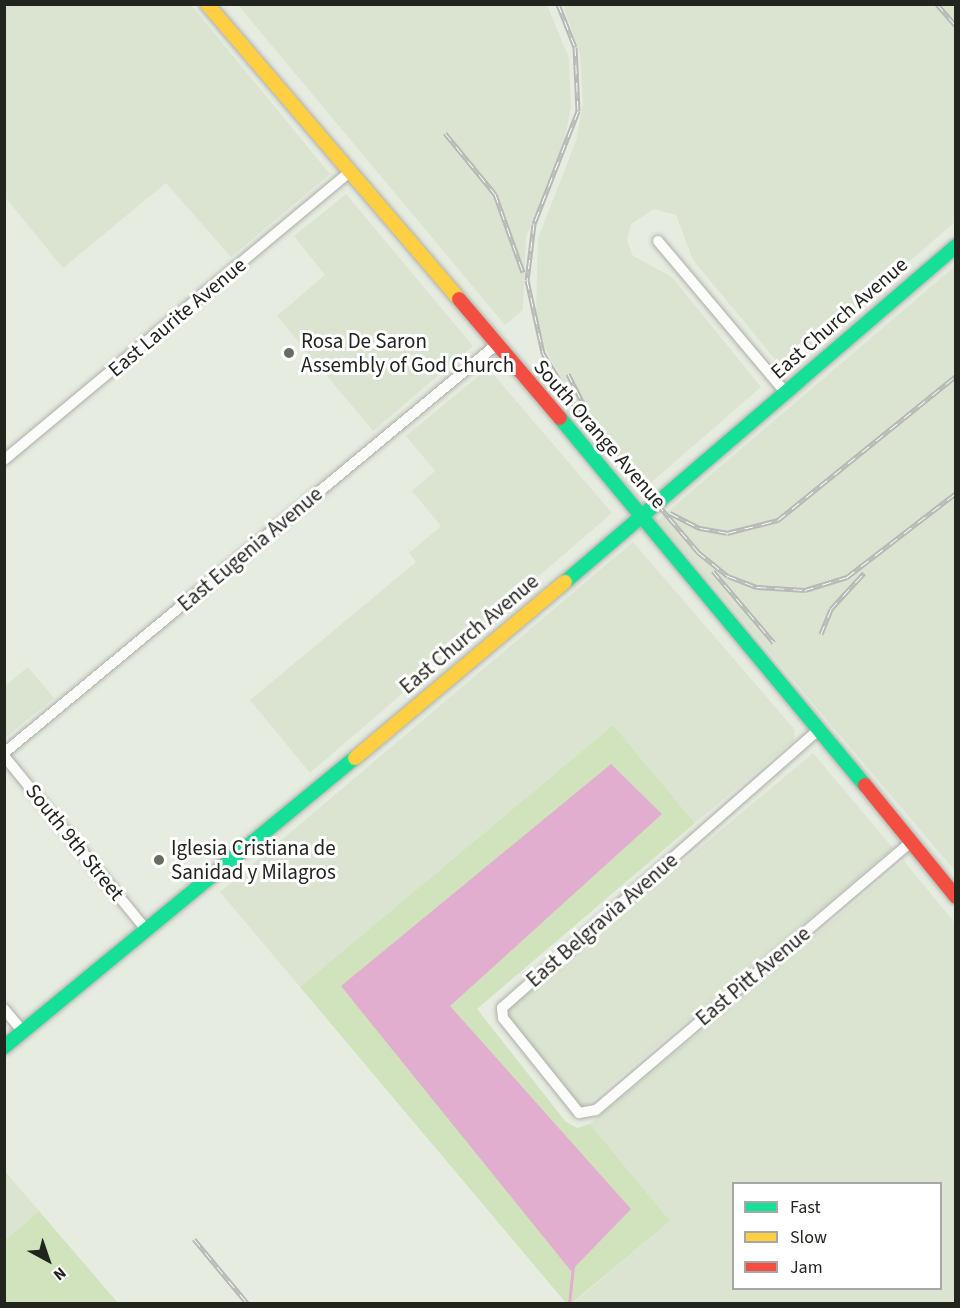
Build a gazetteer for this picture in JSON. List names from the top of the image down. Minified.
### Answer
{"streets":{"main road":["East Church Avenue","South Orange Avenue"],"street":["East Laurite Avenue","East Eugenia Avenue","South 9th Street","East Belgravia Avenue","East Pitt Avenue"]},"crossings":[["East Laurite Avenue","South Orange Avenue"],["East Church Avenue","South Orange Avenue"],["East Church Avenue","South 9th Street"],["South Orange Avenue","East Eugenia Avenue"],["South Orange Avenue","East Belgravia Avenue"],["South Orange Avenue","East Pitt Avenue"],["East Eugenia Avenue","South 9th Street"],["East Belgravia Avenue","East Pitt Avenue"]],"places":["Rosa De Saron Assembly of God Church","Iglesia Cristiana de Sanidad y Milagros"],"legend":["Fast","Slow","Jam"],"north":"bottom right"}
